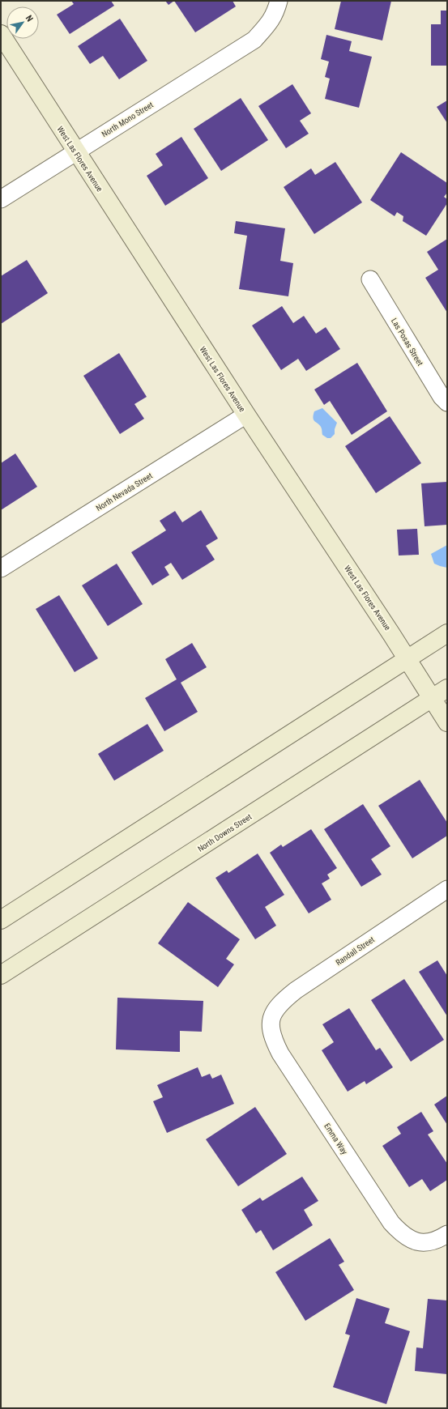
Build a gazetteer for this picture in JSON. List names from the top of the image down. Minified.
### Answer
{"streets":{"main road":["West Las Flores Avenue","North Downs Street"],"street":["North Mono Street","Las Posas Street","North Nevada Street","Randall Street","Emma Way"]},"crossings":[["North Mono Street","West Las Flores Avenue"],["West Las Flores Avenue","North Nevada Street"],["West Las Flores Avenue","North Downs Street"],["Randall Street","Emma Way"]],"north":"top right"}
